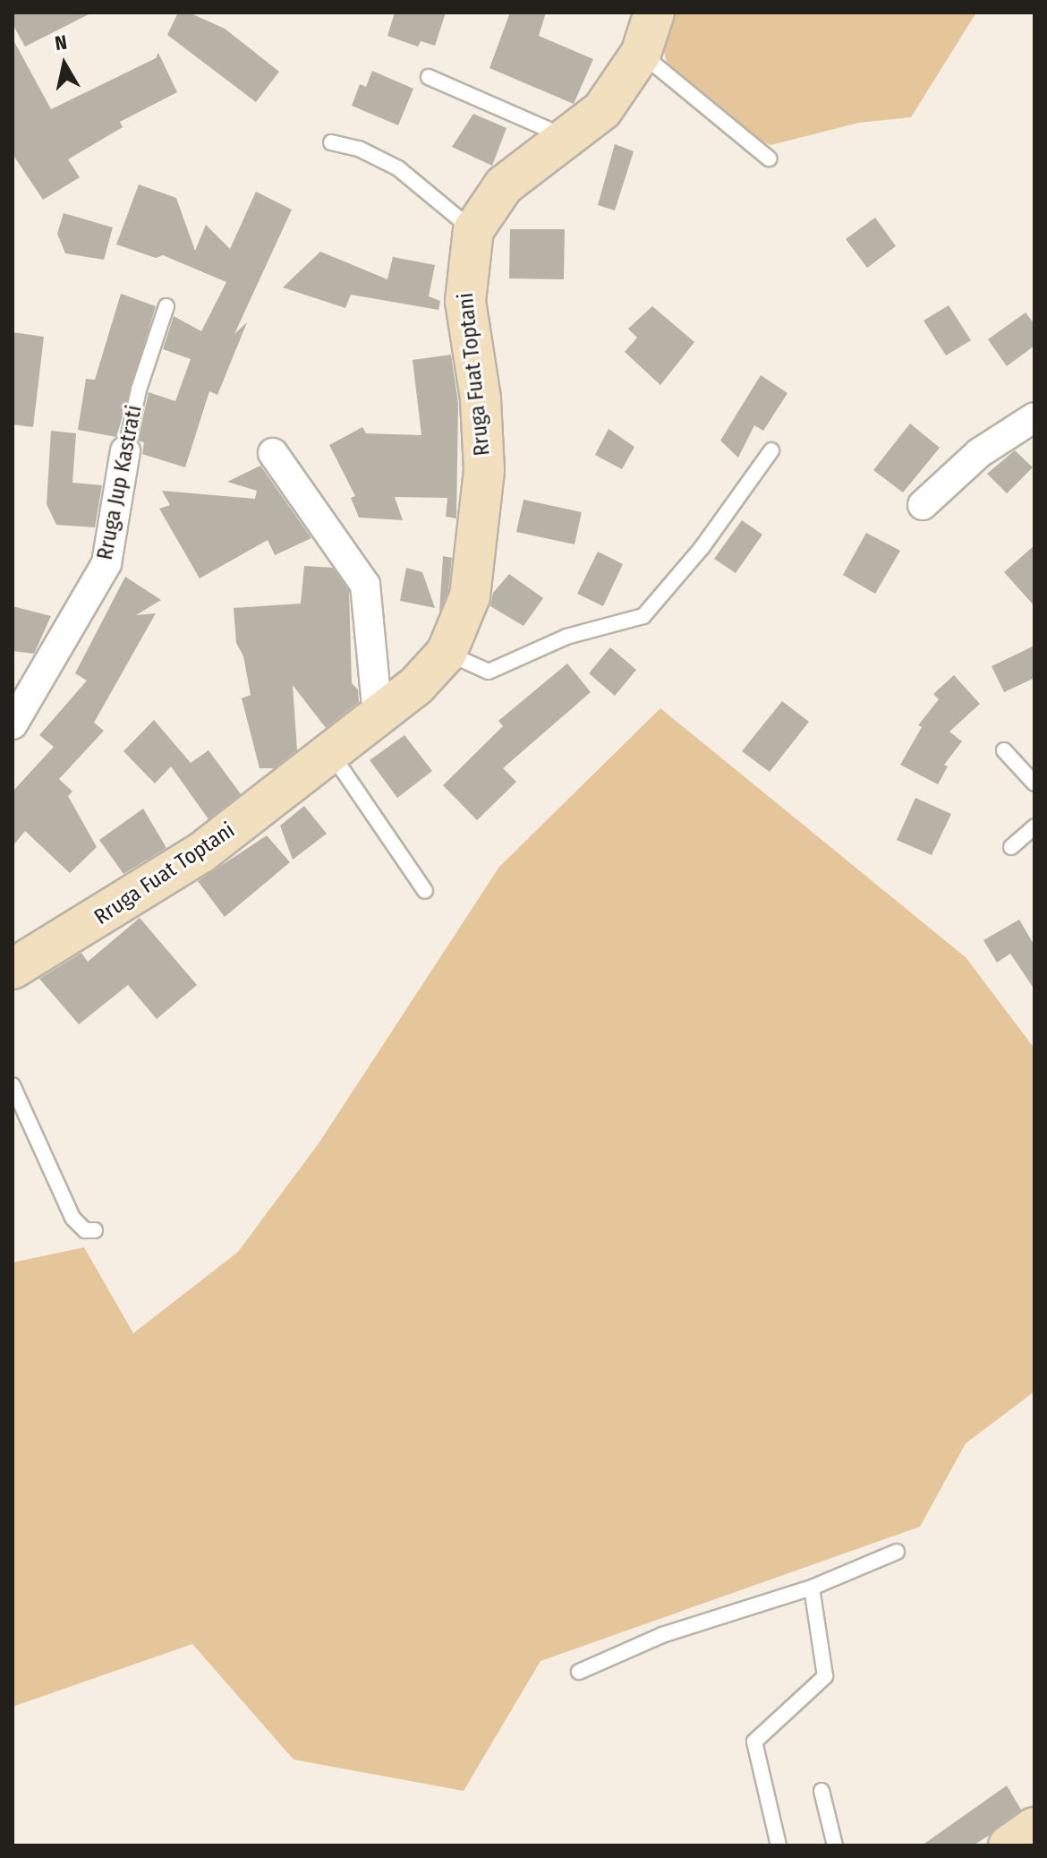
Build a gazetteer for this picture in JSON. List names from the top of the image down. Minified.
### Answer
{"streets":{"street":["Rruga Fuat Toptani","Rruga Jup Kastrati"]},"north":"top"}
